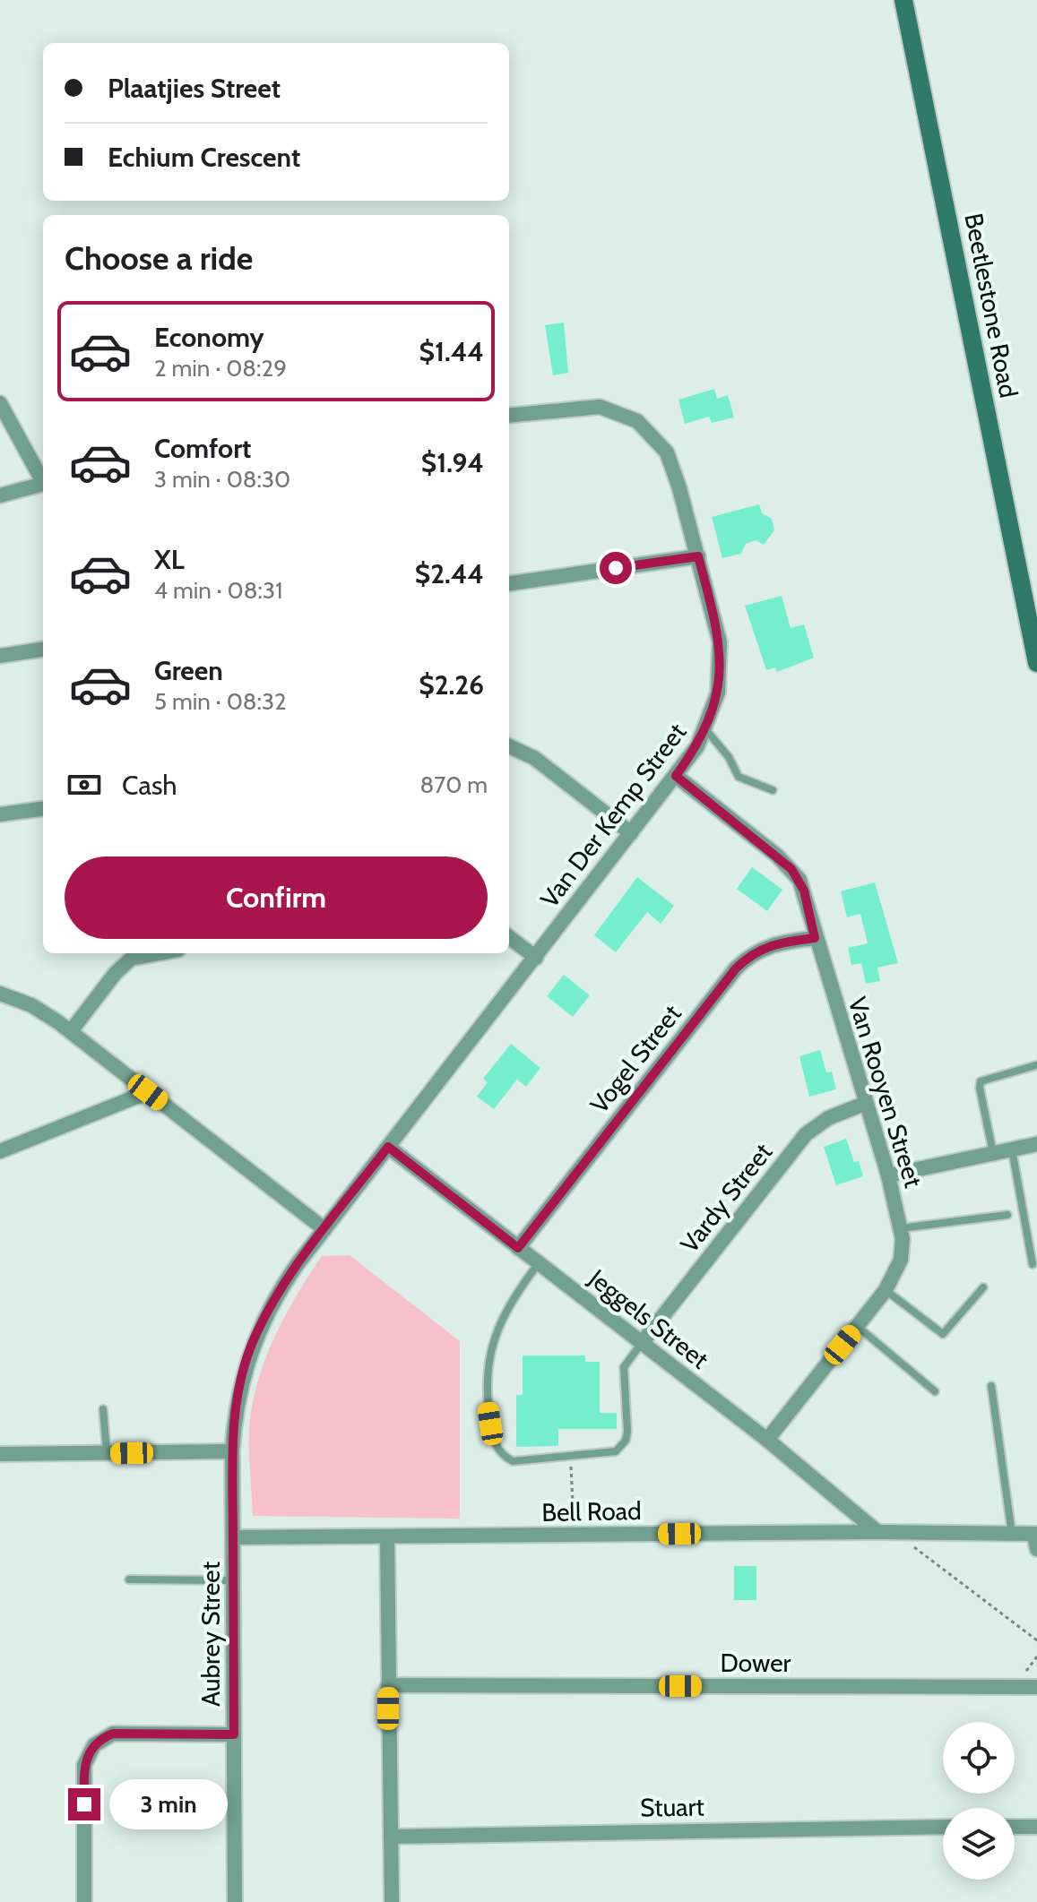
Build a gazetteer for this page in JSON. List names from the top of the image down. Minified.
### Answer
{"streets":{"street":["Beetlestone Road","Van Der Kemp Street","Vogel Street","Van Rooyen Street","Vardy Street","Jeggels Street","Bell Road","Aubrey Street","Dower","Stuart"]},"crossings":[["Van Der Kemp Street","Van Rooyen Street"],["Van Der Kemp Street","Jeggels Street"],["Van Der Kemp Street","Bell Road"],["Van Der Kemp Street","Aubrey Street"],["Vogel Street","Van Rooyen Street"],["Vogel Street","Jeggels Street"],["Van Rooyen Street","Vardy Street"],["Van Rooyen Street","Jeggels Street"],["Vardy Street","Jeggels Street"],["Jeggels Street","Bell Road"],["Bell Road","Aubrey Street"]],"page":{"banner":["Plaatjies Street","Echium Crescent"],"heading":"Choose a ride","list":[{"name":"Economy","note":"2 min · 08:29","value":"$1.44"},{"name":"Comfort","note":"3 min · 08:30","value":"$1.94"},{"name":"XL","note":"4 min · 08:31","value":"$2.44"},{"name":"Green","note":"5 min · 08:32","value":"$2.26"}],"pay":["Cash","870 m"],"buttons":"Confirm","bubble":"3 min"}}
